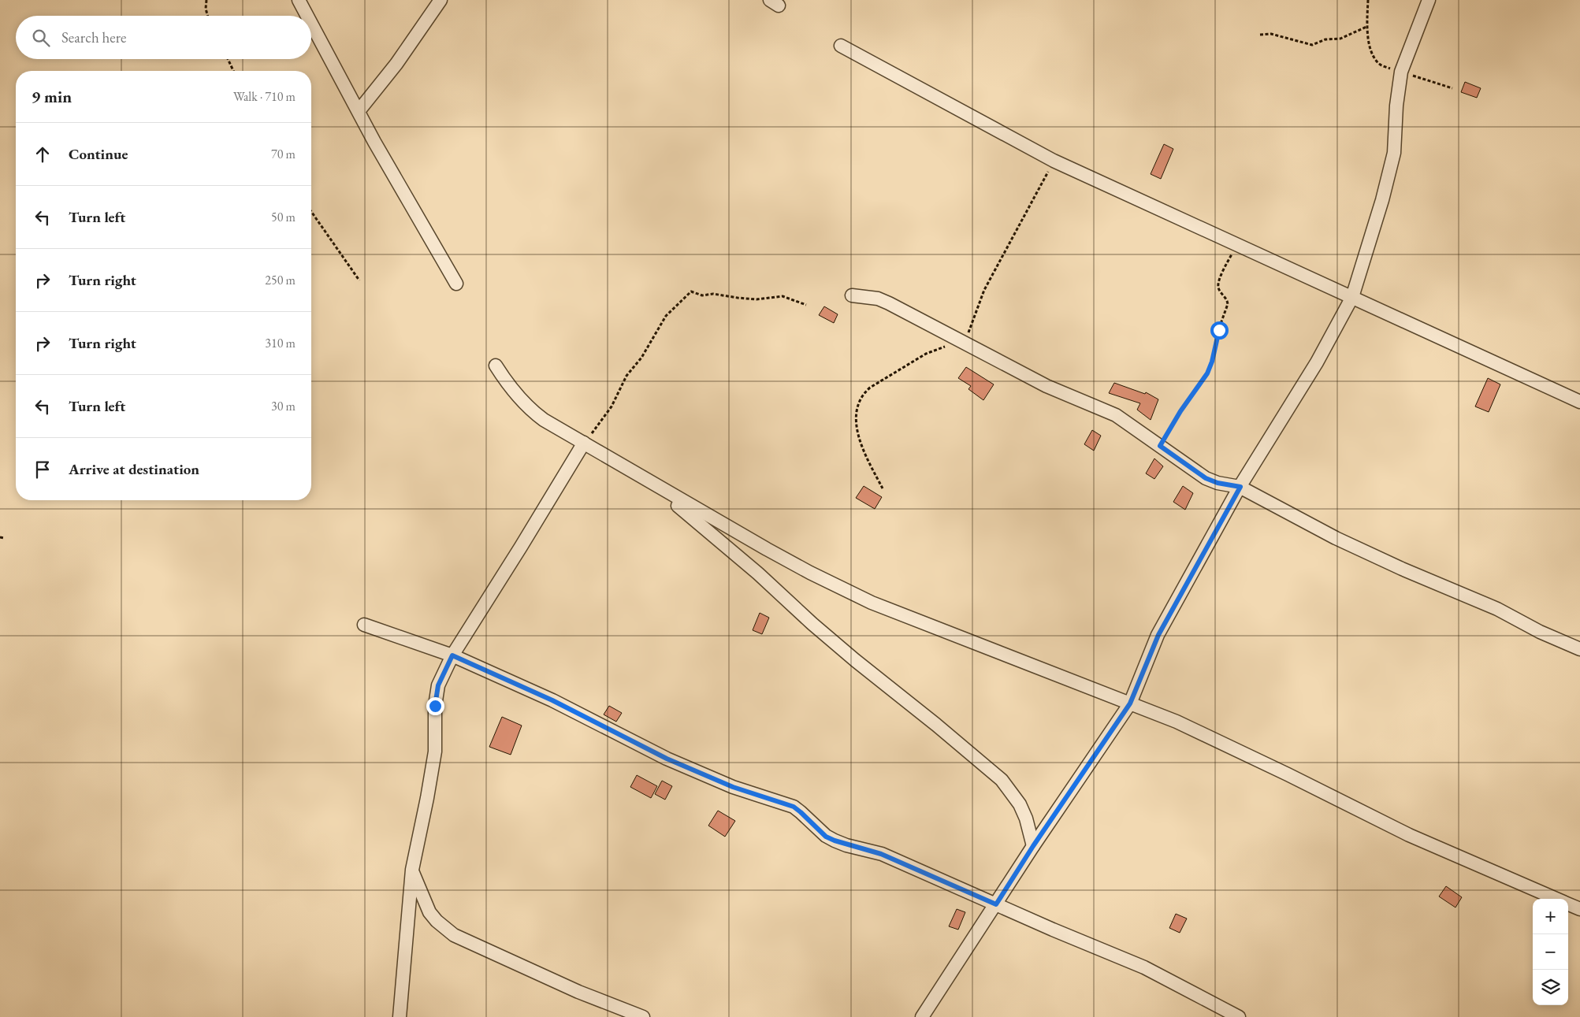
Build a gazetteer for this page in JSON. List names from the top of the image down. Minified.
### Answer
{"page":{"search":"Search here","heading":["9 min","Walk · 710 m"],"list":[["Continue","70 m"],["Turn left","50 m"],["Turn right","250 m"],["Turn right","310 m"],["Turn left","30 m"],"Arrive at destination"],"map_buttons":["+","−"]}}
